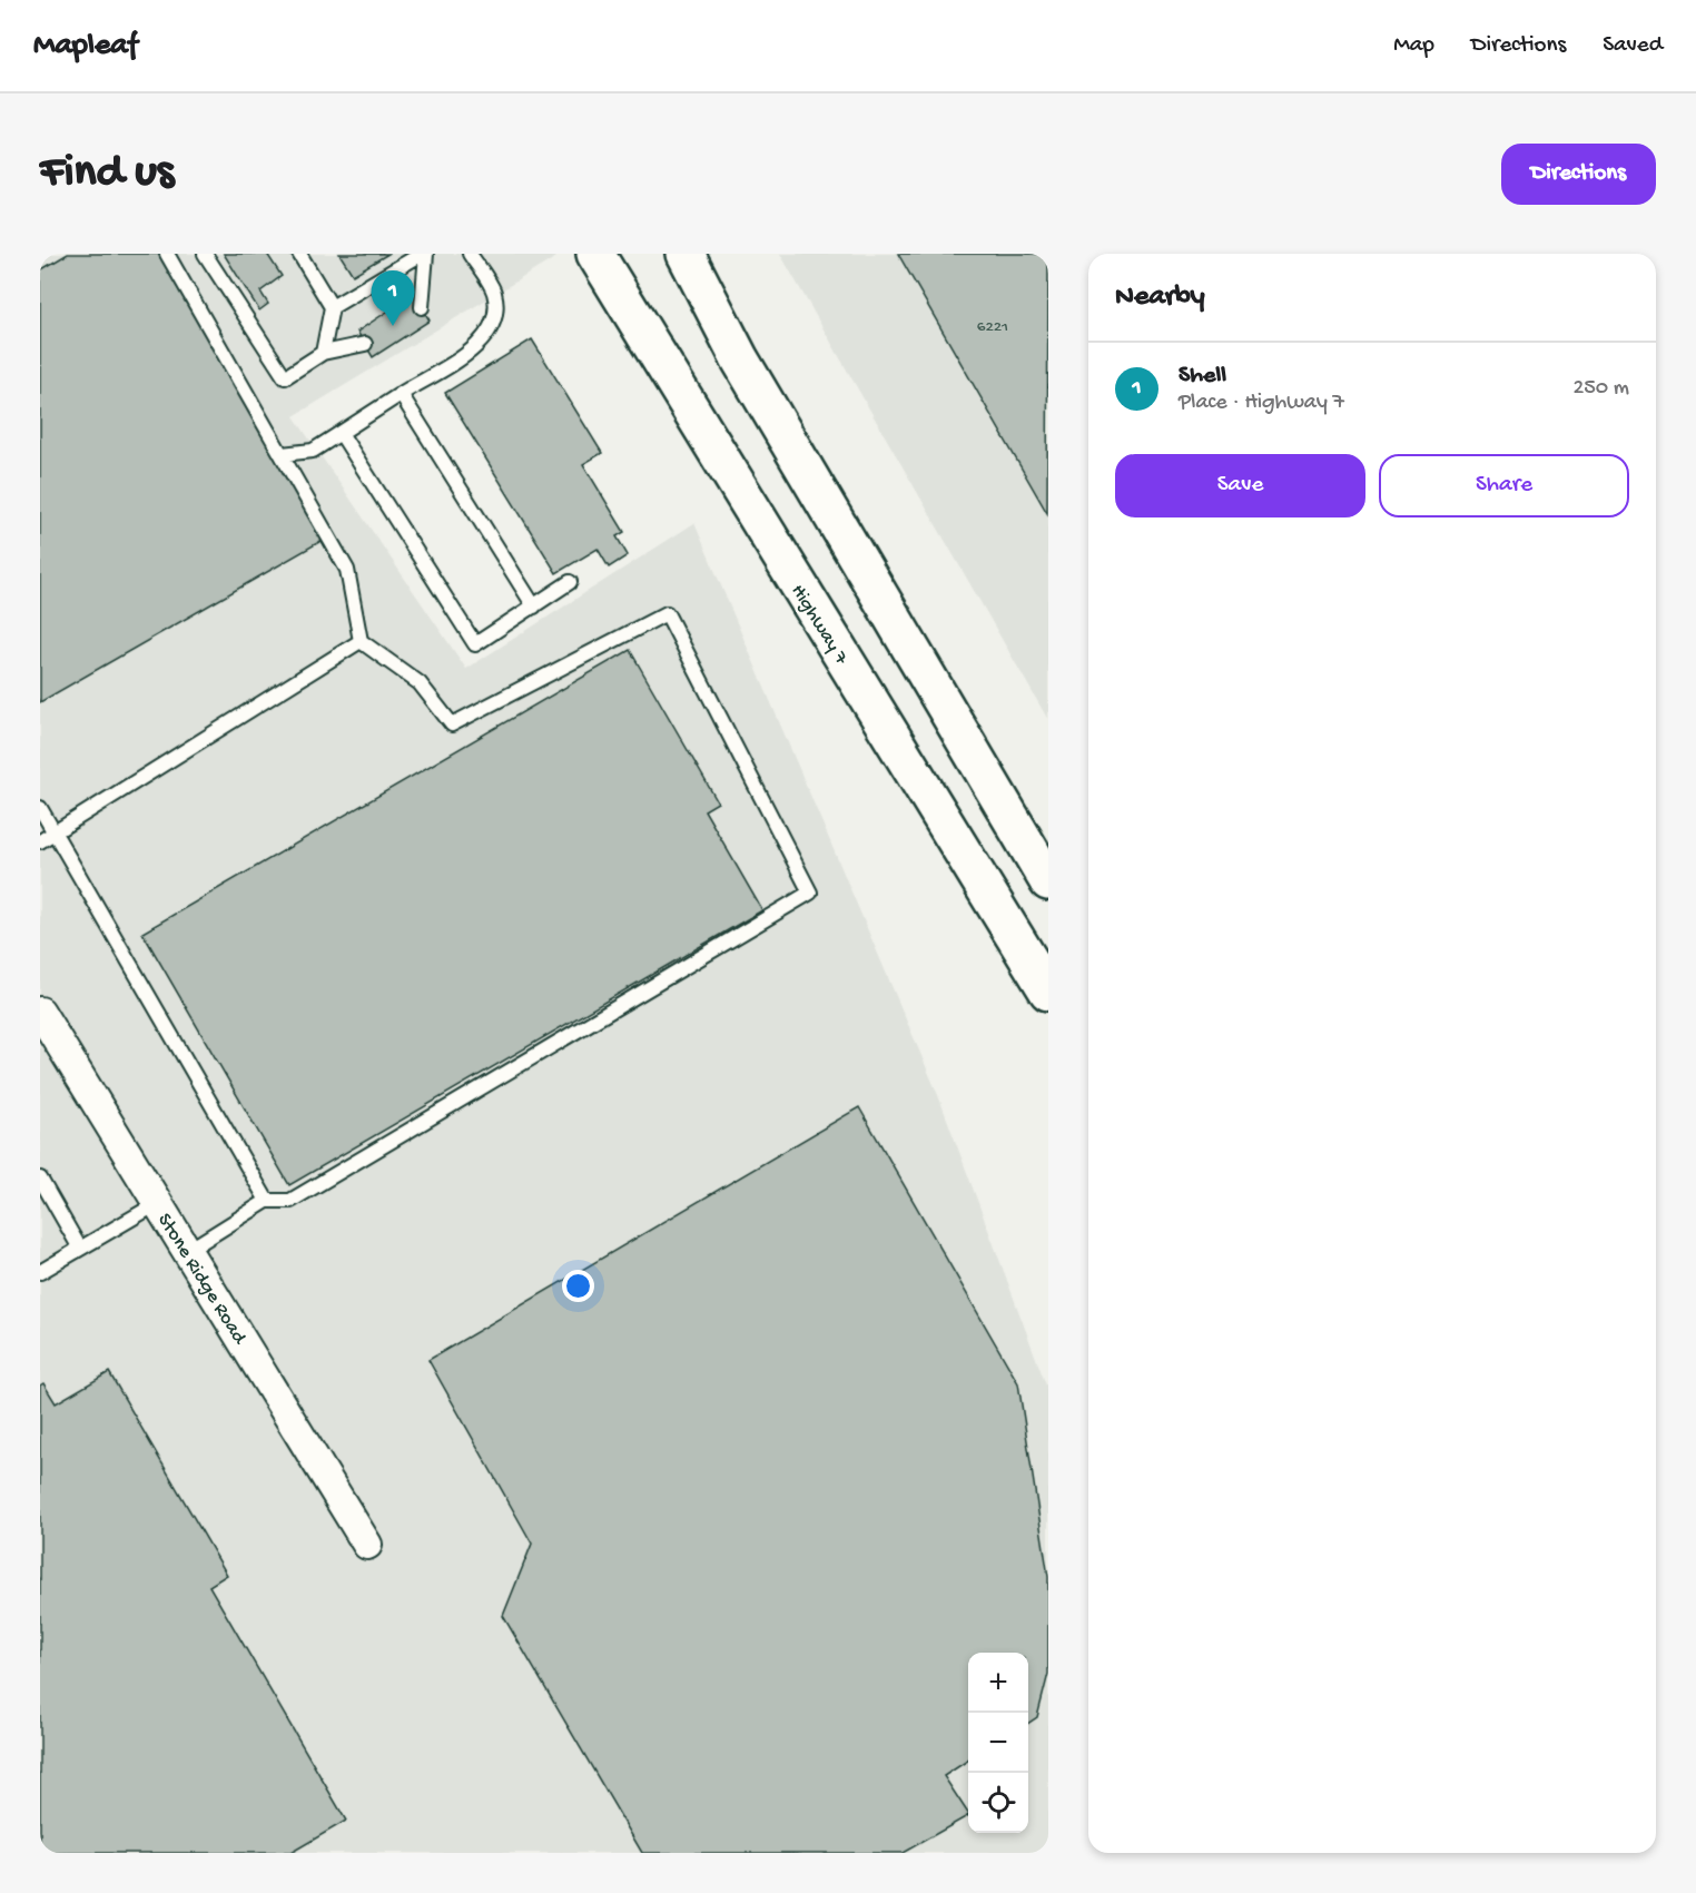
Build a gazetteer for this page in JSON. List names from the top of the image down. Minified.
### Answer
{"streets":{"main road":["Highway 7"],"street":["Stone Ridge Road"]},"house_numbers":["6221"],"page":{"header":"Mapleaf","nav":["Map","Directions","Saved"],"buttons":["Directions",["Save","Share"]],"title":"Find us","heading":"Nearby","pins":"1","list":[{"mark":"1","name":"Shell","note":"Place · Highway 7","value":"250 m"}],"map_buttons":["+","−"]}}
